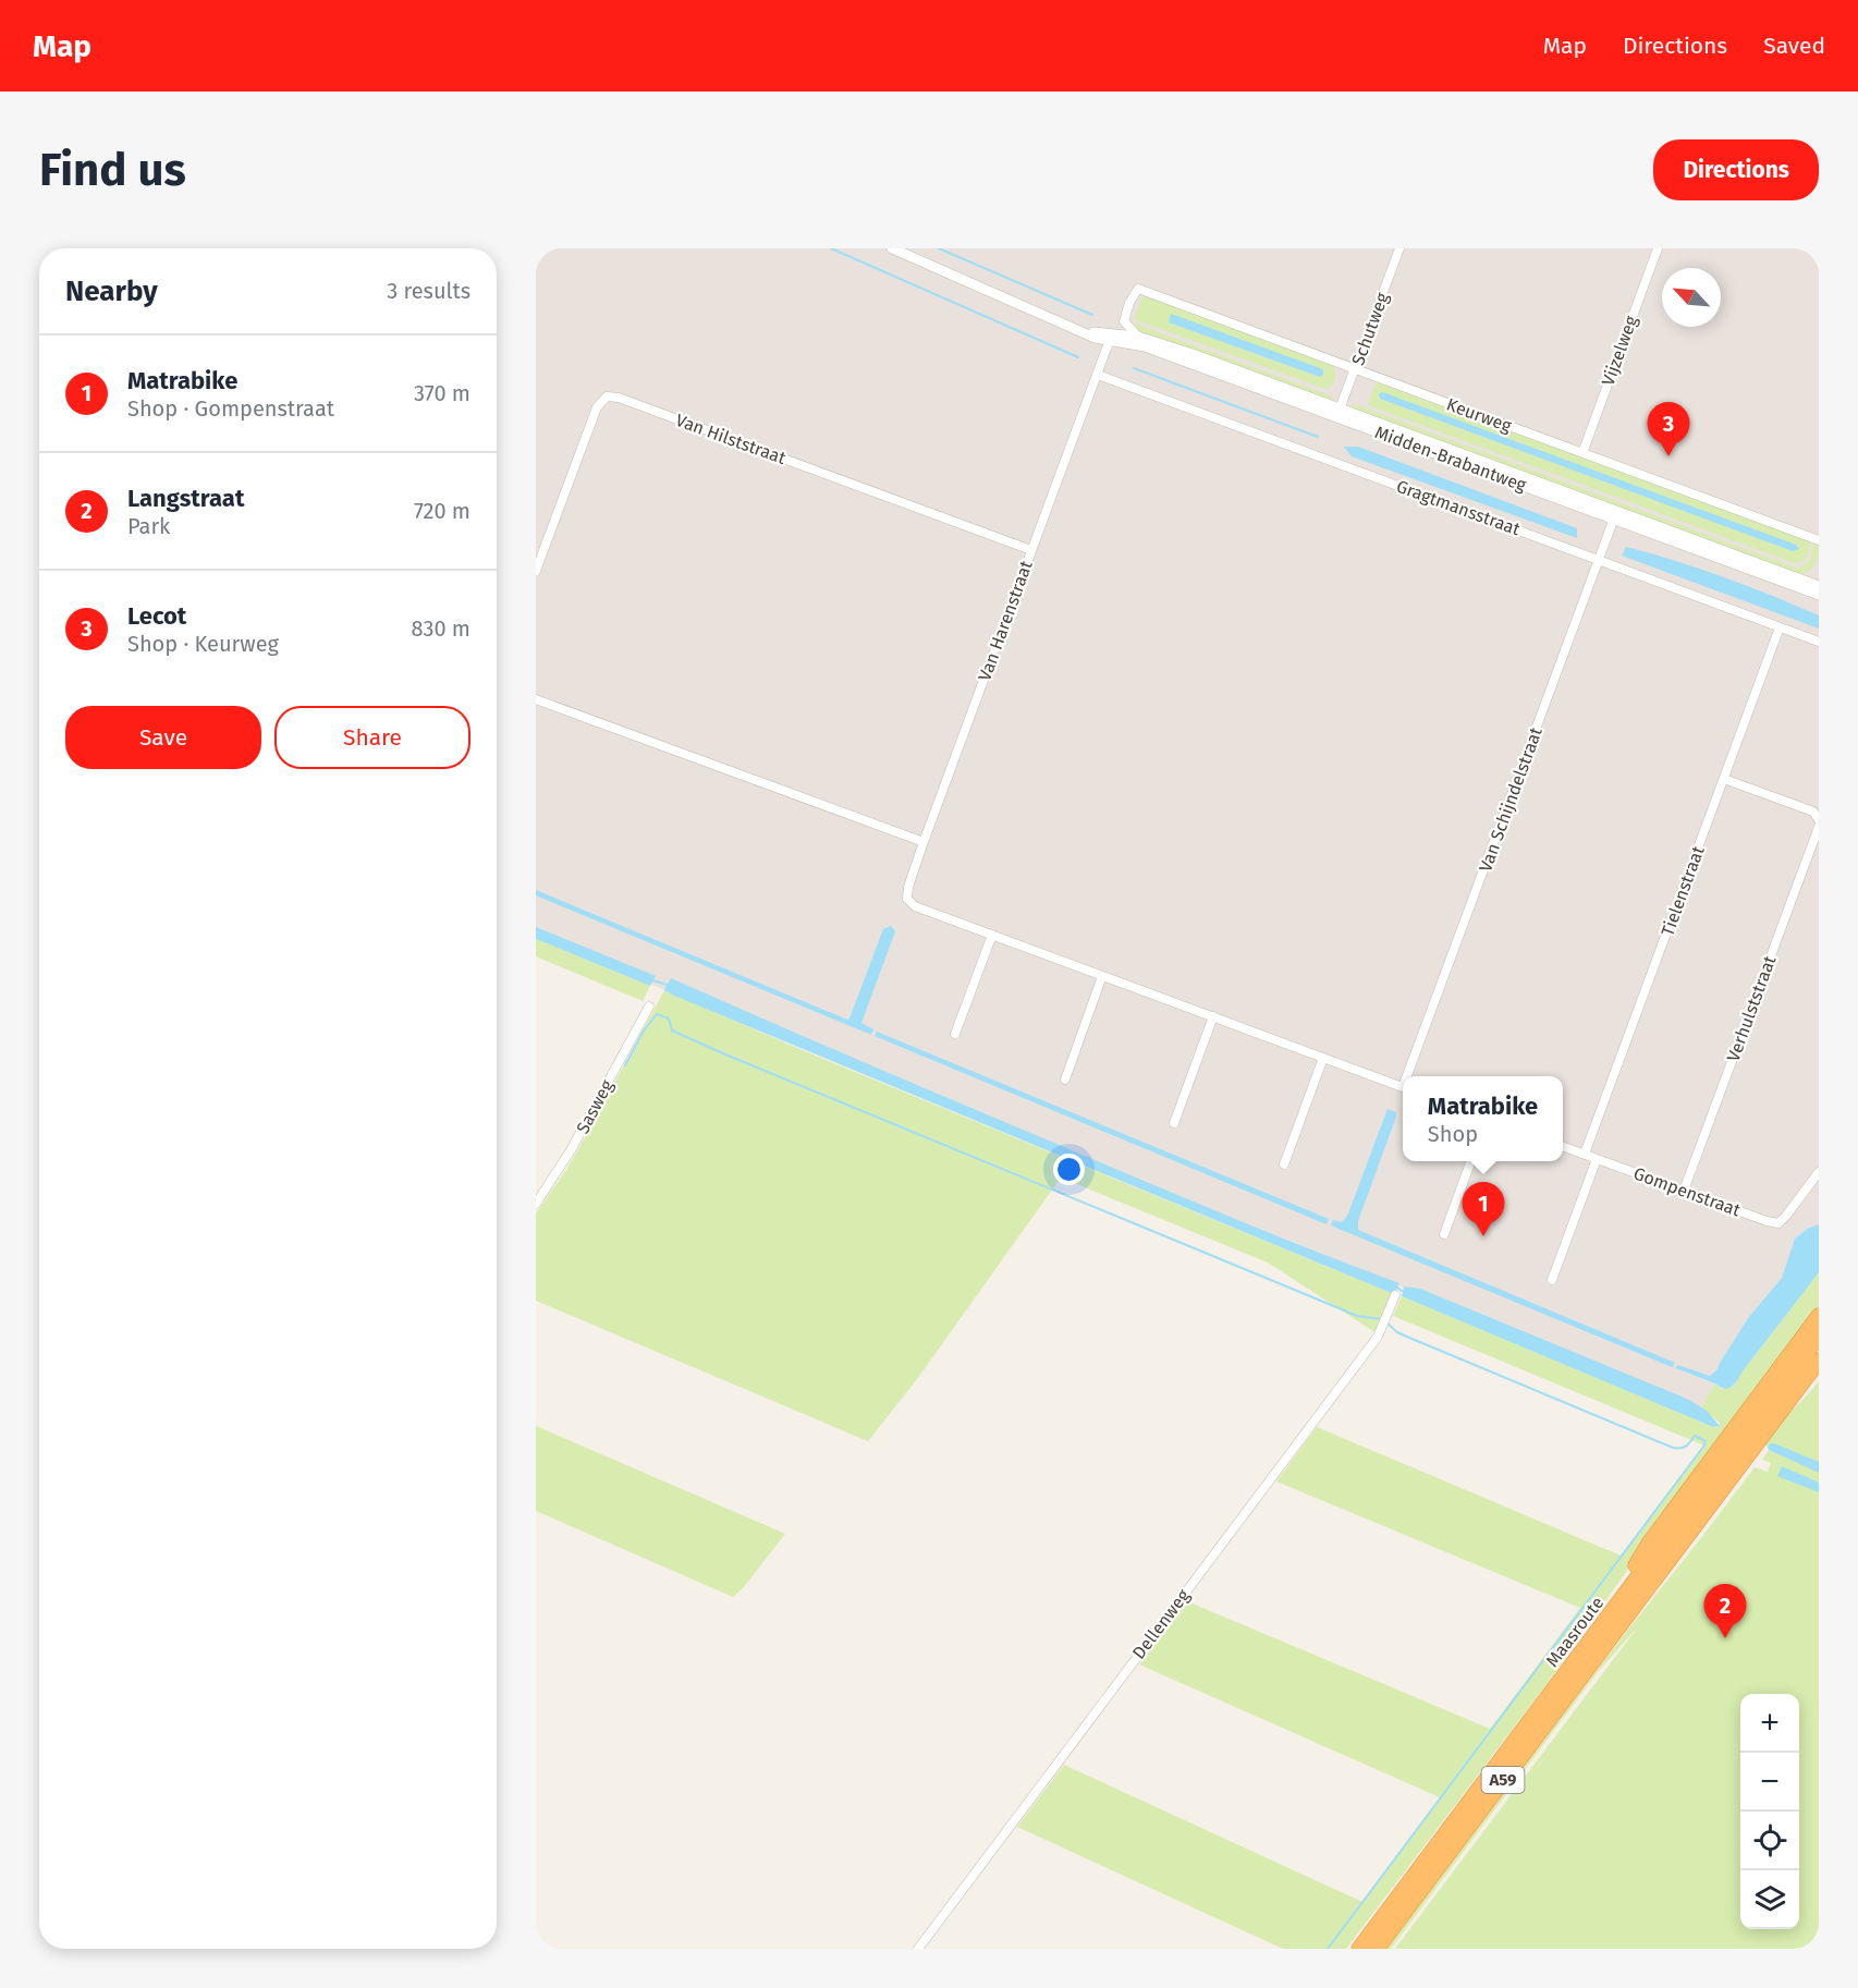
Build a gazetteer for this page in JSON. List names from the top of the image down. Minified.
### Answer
{"streets":{"highway":["Maasroute","A59"],"street":["Schutweg","Vijzelweg","Keurweg","Van Hilststraat","Midden-Brabantweg","Gragtmansstraat","Van Harenstraat","Van Schijndelstraat","Tielenstraat","Verhulststraat","Sasweg","Gompenstraat","Dellenweg"]},"crossings":[["Schutweg","Keurweg"],["Schutweg","Midden-Brabantweg"],["Vijzelweg","Keurweg"],["Keurweg","Midden-Brabantweg"],["Van Hilststraat","Van Harenstraat"],["Midden-Brabantweg","Van Harenstraat"],["Midden-Brabantweg","Van Schijndelstraat"],["Gragtmansstraat","Van Harenstraat"],["Gragtmansstraat","Van Schijndelstraat"],["Gragtmansstraat","Tielenstraat"],["Tielenstraat","Gompenstraat"],["Verhulststraat","Gompenstraat"],["Maasroute","A59"]],"north":"top left","page":{"header":"Map","nav":["Map","Directions","Saved"],"buttons":["Directions",["Save","Share"]],"title":"Find us","heading":["Nearby","3 results"],"list":[{"mark":"1","name":"Matrabike","note":"Shop · Gompenstraat","value":"370 m"},{"mark":"2","name":"Langstraat","note":"Park","value":"720 m"},{"mark":"3","name":"Lecot","note":"Shop · Keurweg","value":"830 m"}],"pins":["3","1","2"],"popup":["Matrabike","Shop"],"map_buttons":["+","−"]}}
